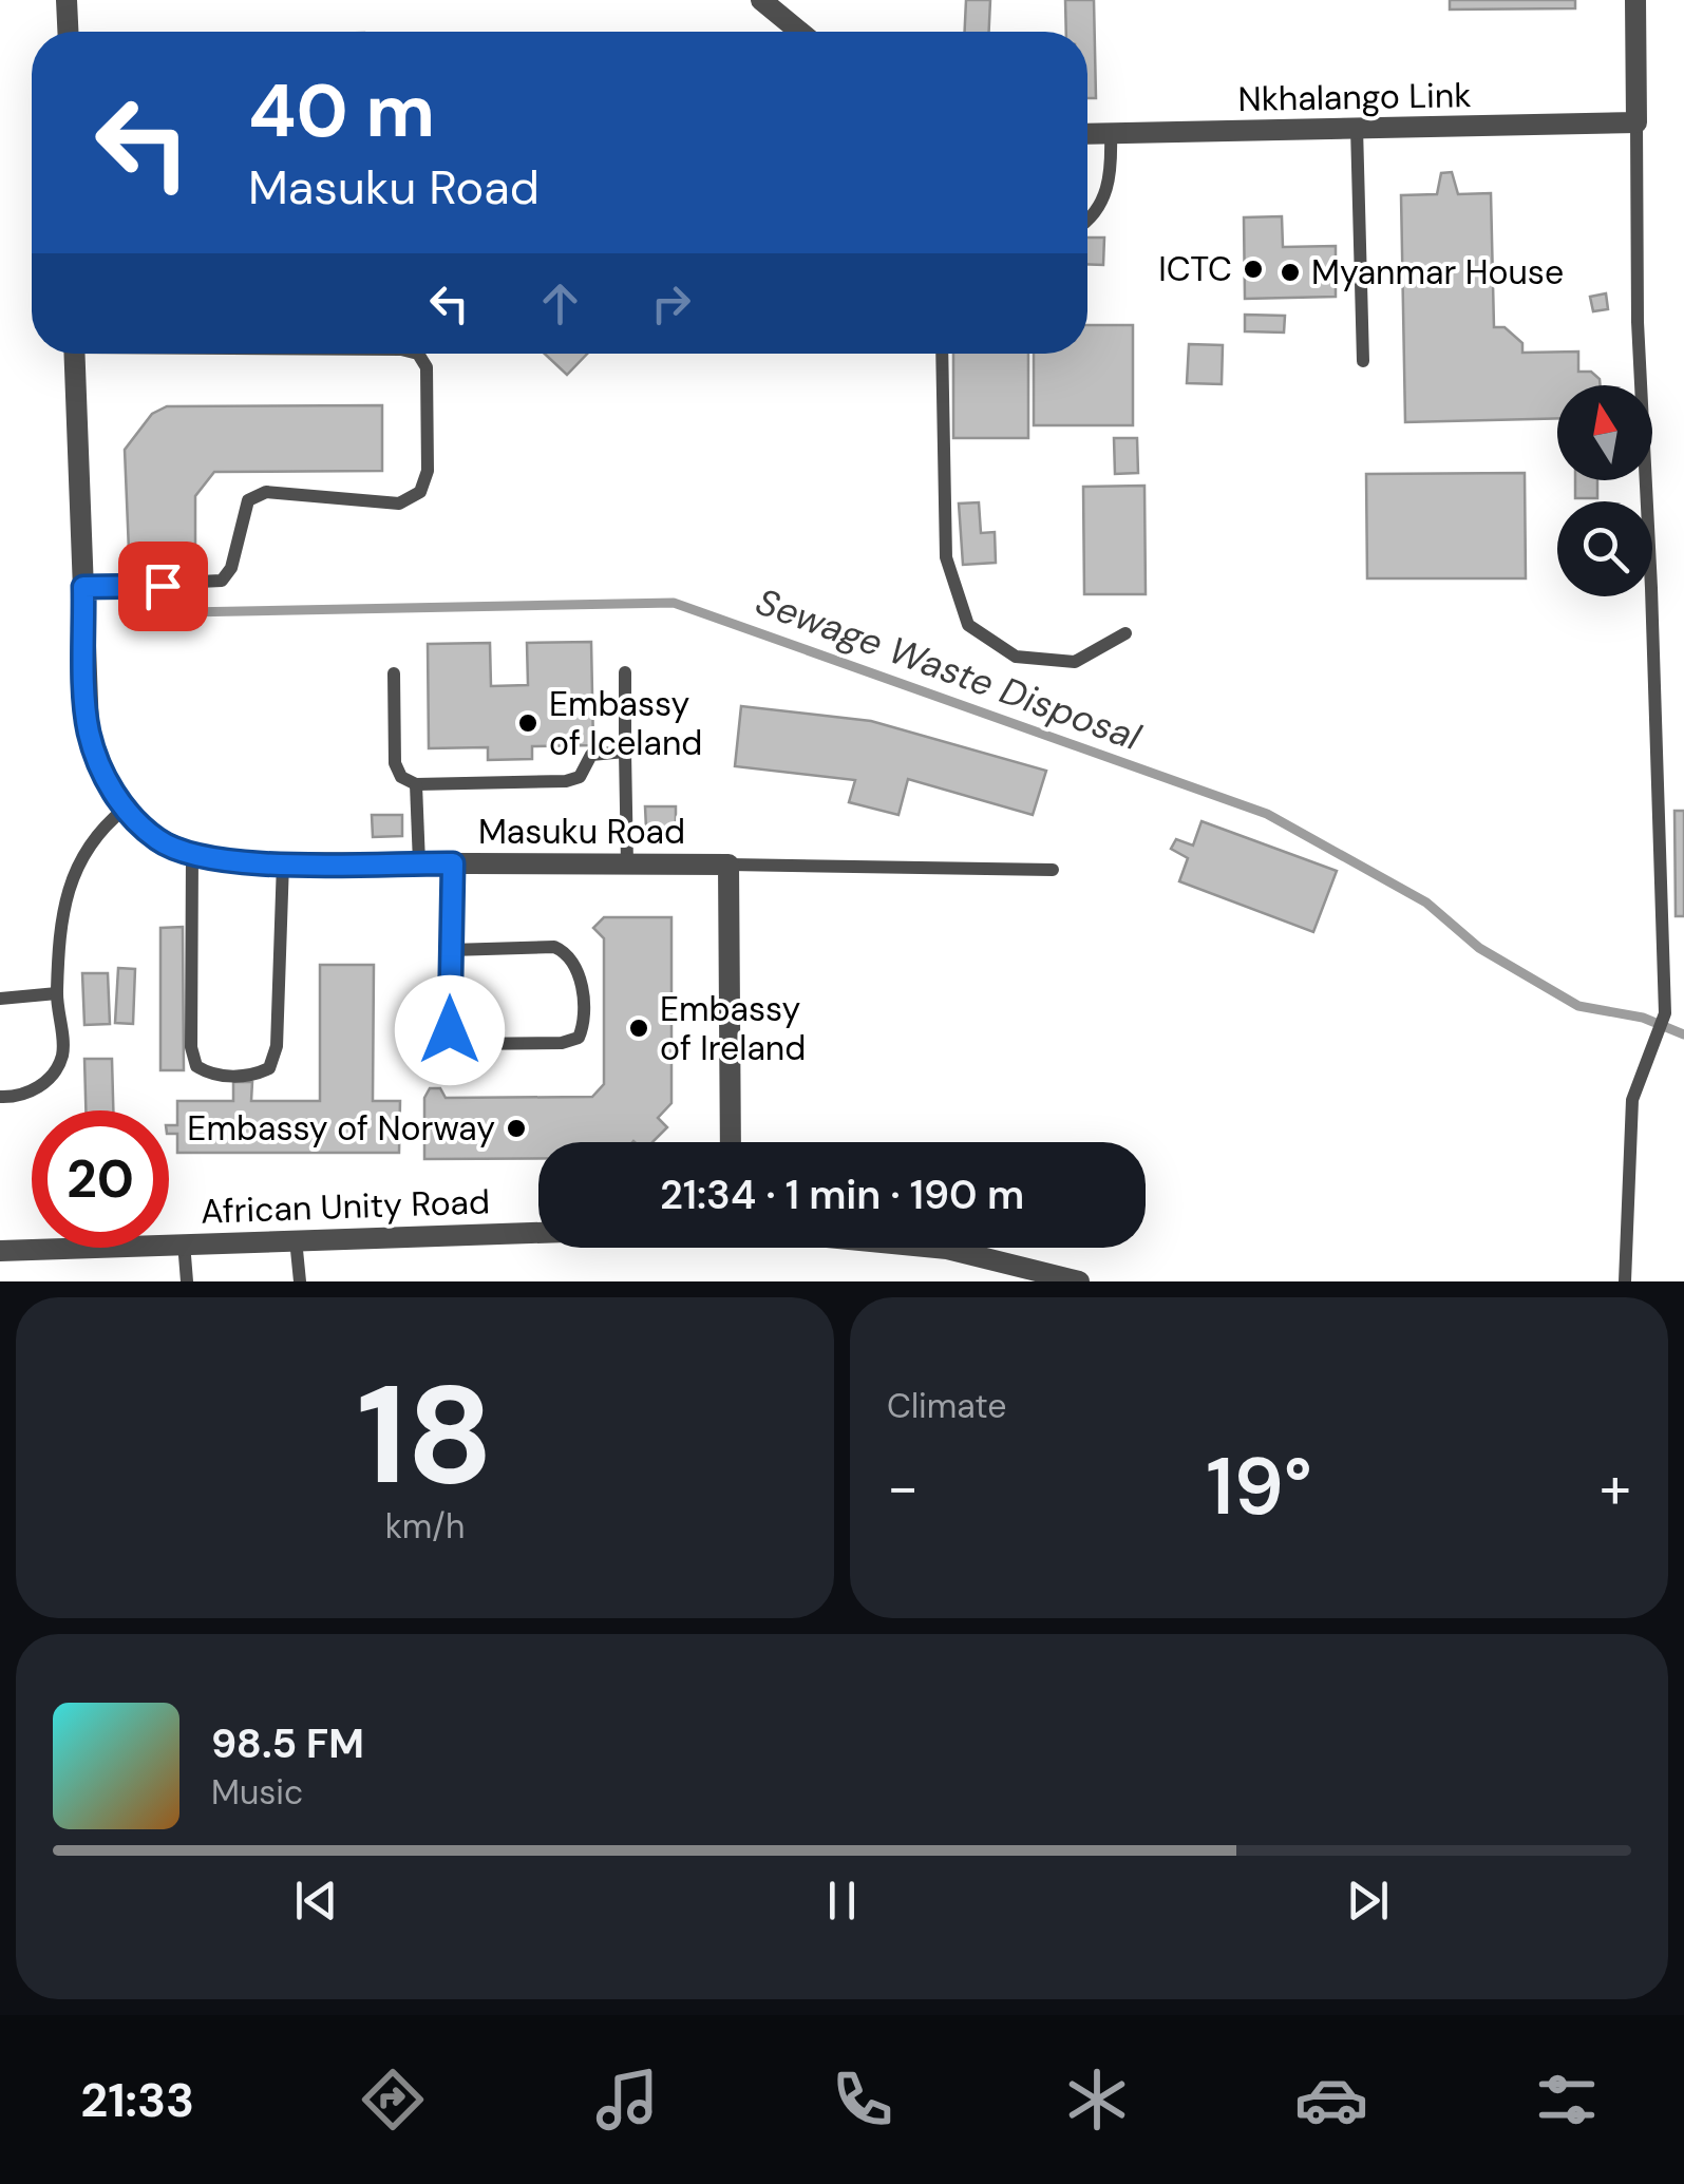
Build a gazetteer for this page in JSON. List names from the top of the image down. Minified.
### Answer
{"streets":{"street":["Nkhalango Link","Masuku Road","African Unity Road"]},"water":["Sewage Waste Disposal"],"places":["ICTC","Myanmar House","Embassy of Iceland","Embassy of Ireland","Embassy of Norway"],"north":"top","page":{"turn":["40 m","Masuku Road"],"limit":"20","trip":"21:34 · 1 min · 190 m","tile":[["18","km/h"],"Climate"],"heat":["−","19°","+"],"song":["98.5 FM","Music"],"tabs":"21:33"}}
